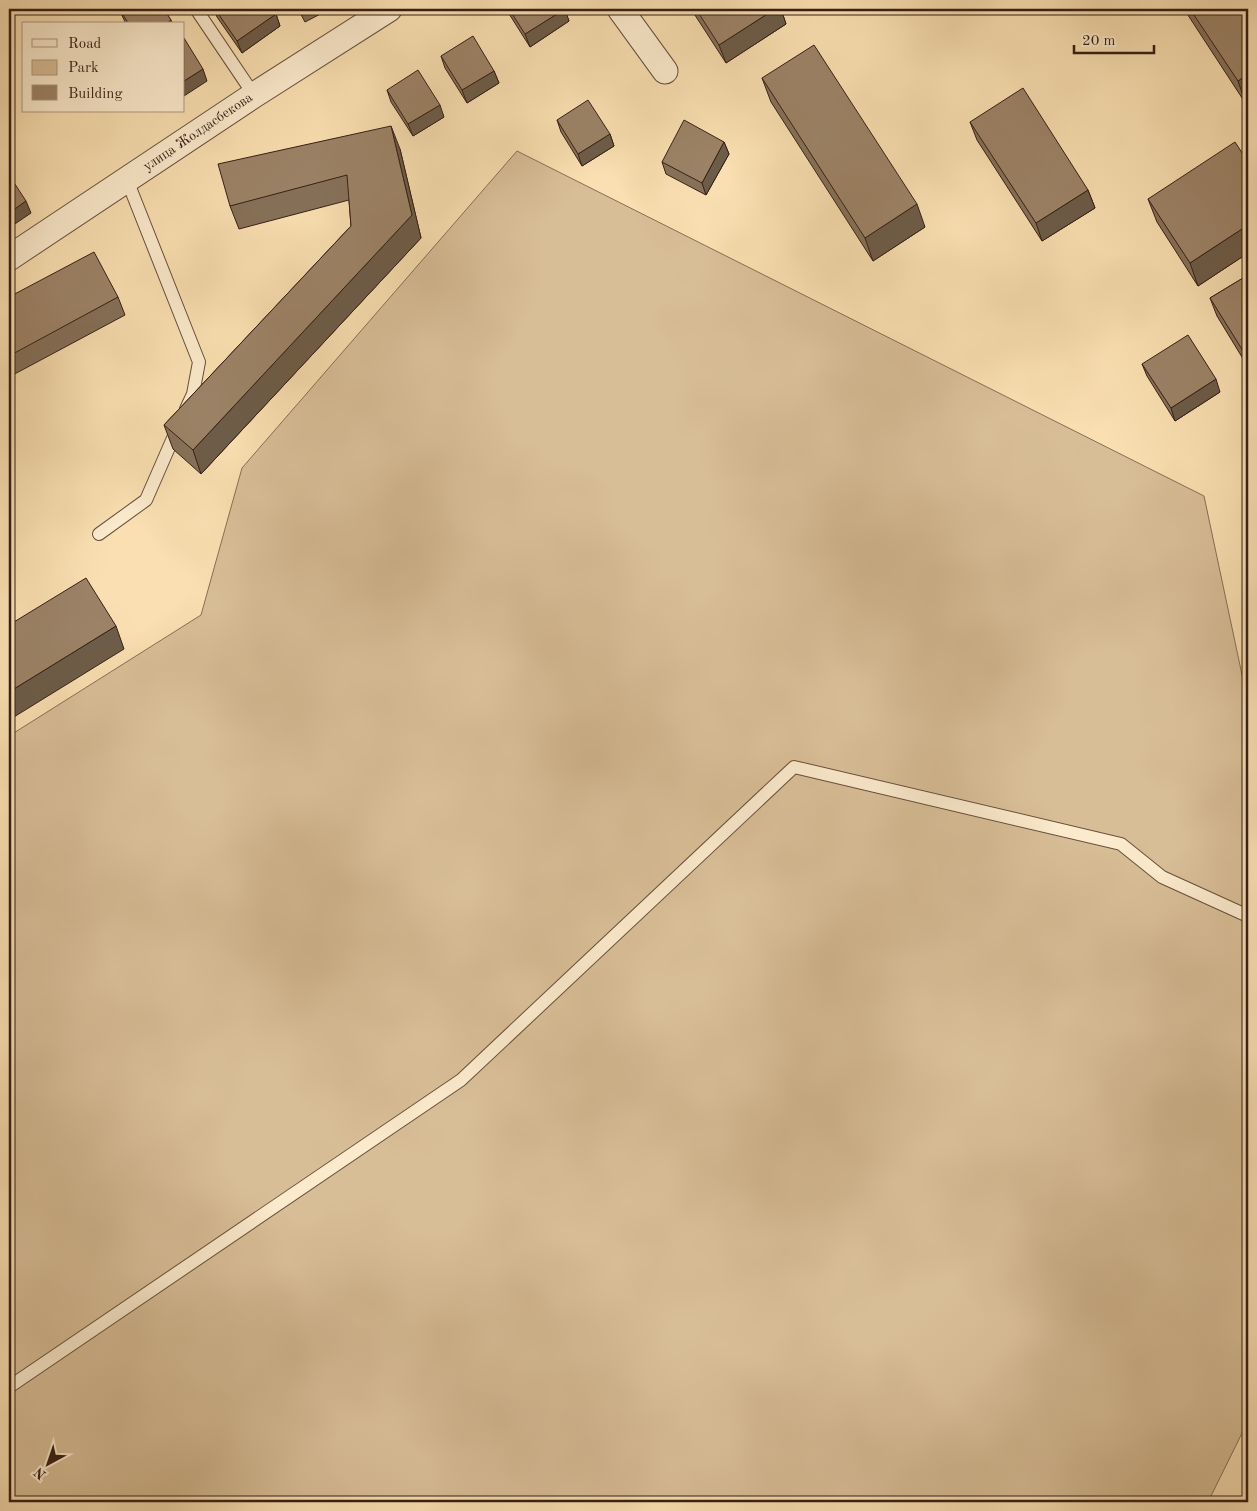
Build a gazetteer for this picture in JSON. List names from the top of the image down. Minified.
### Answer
{"streets":{"street":["улица Жолдасбекова"]},"legend":["Road","Park","Building"],"scale_bar":"20 m","north":"bottom left"}
